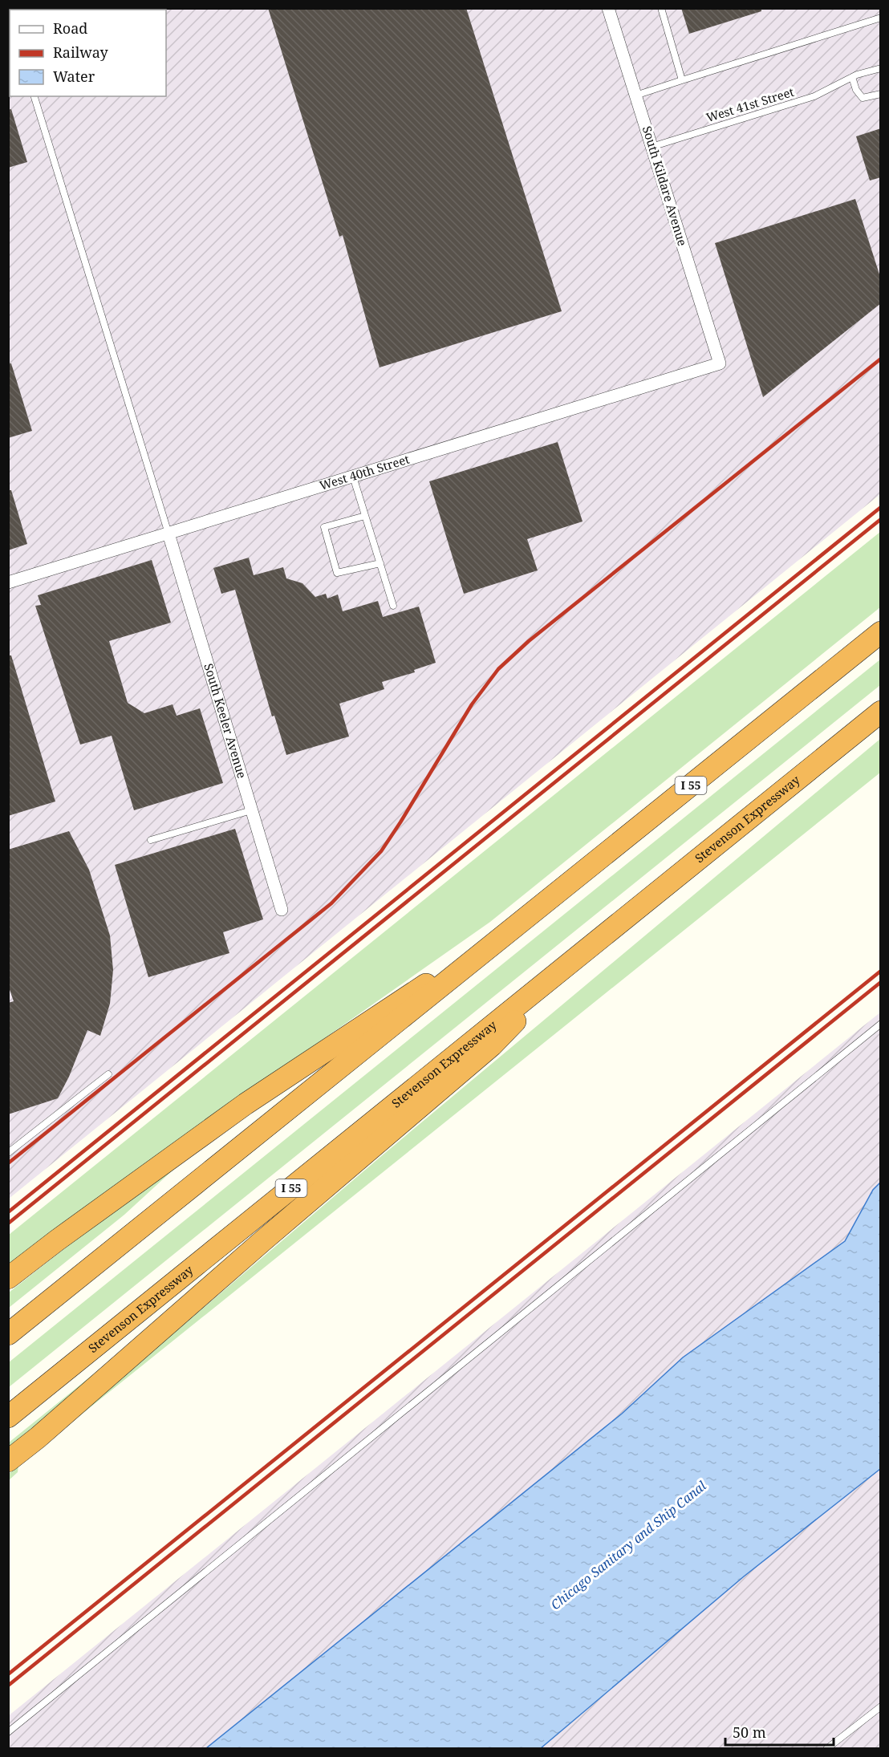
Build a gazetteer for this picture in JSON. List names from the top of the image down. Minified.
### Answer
{"streets":{"highway":["I 55","Stevenson Expressway"],"street":["South Kildare Avenue","West 40th Street","South Keeler Avenue"],"lane":["West 41st Street"]},"crossings":[["West 41st Street","South Kildare Avenue"],["South Kildare Avenue","West 40th Street"],["West 40th Street","South Keeler Avenue"]],"water":["Chicago Sanitary and Ship Canal"],"legend":["Road","Railway","Water"],"scale_bar":"50 m"}
